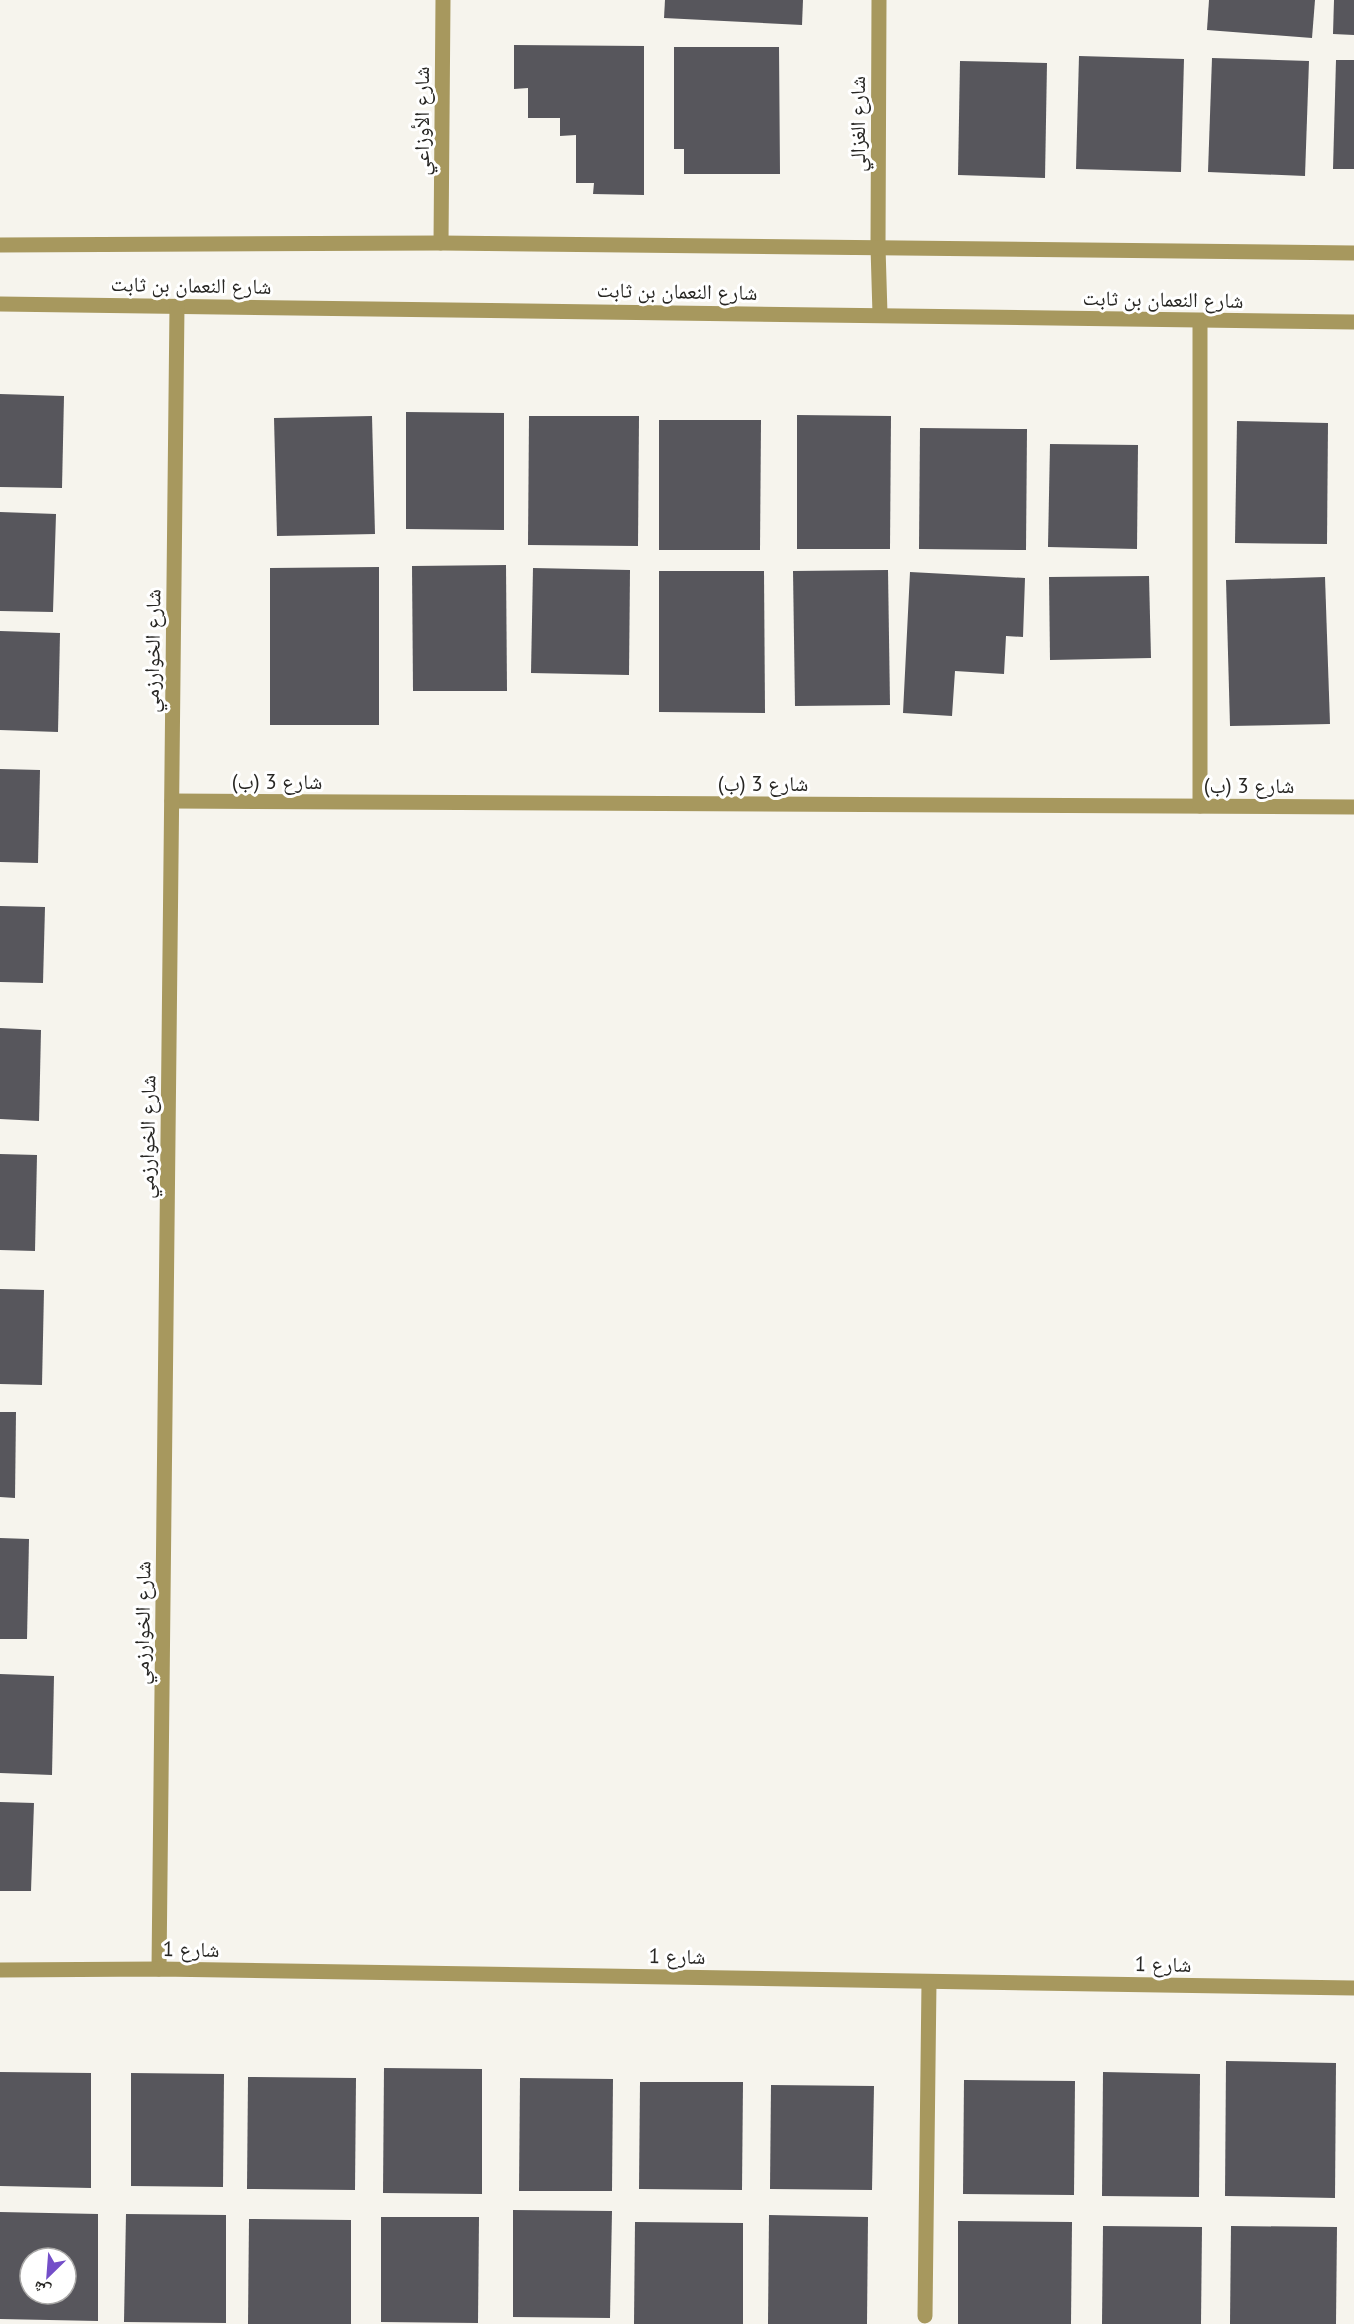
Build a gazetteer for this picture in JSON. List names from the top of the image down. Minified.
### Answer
{"streets":{"street":["شارع الأوزاعي","شارع الغزالي","شارع النعمان بن ثابت","شارع الخوارزمي","شارع 3 (ب)","شارع 1"]},"crossings":[["شارع الأوزاعي","شارع النعمان بن ثابت"],["شارع الغزالي","شارع النعمان بن ثابت"],["شارع النعمان بن ثابت","شارع الخوارزمي"],["شارع الخوارزمي","شارع 3 (ب)"],["شارع الخوارزمي","شارع 1"]],"north":"bottom left"}
